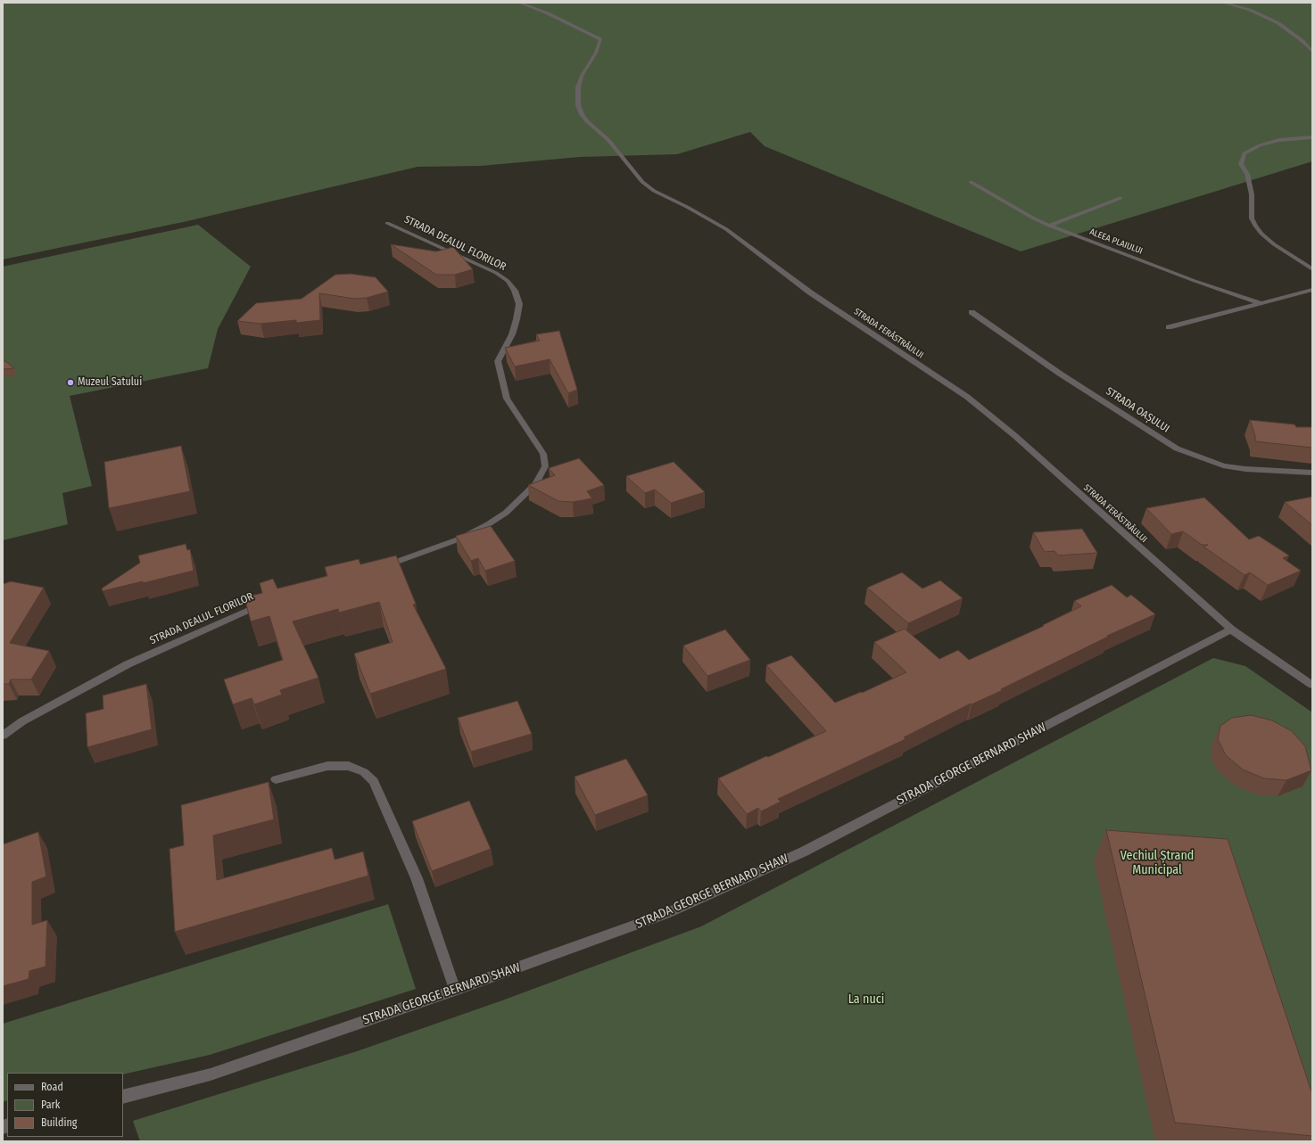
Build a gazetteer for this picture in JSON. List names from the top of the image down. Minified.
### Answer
{"streets":{"street":["ALEEA PLAIULUI","STRADA DEALUL FLORILOR","STRADA FERĂSTRĂULUI","STRADA OAȘULUI","STRADA GEORGE BERNARD SHAW"]},"crossings":[["STRADA FERĂSTRĂULUI","STRADA GEORGE BERNARD SHAW"]],"parks":["Vechiul Ștrand Municipal","La nuci"],"places":["Muzeul Satului"],"legend":["Road","Park","Building"]}
